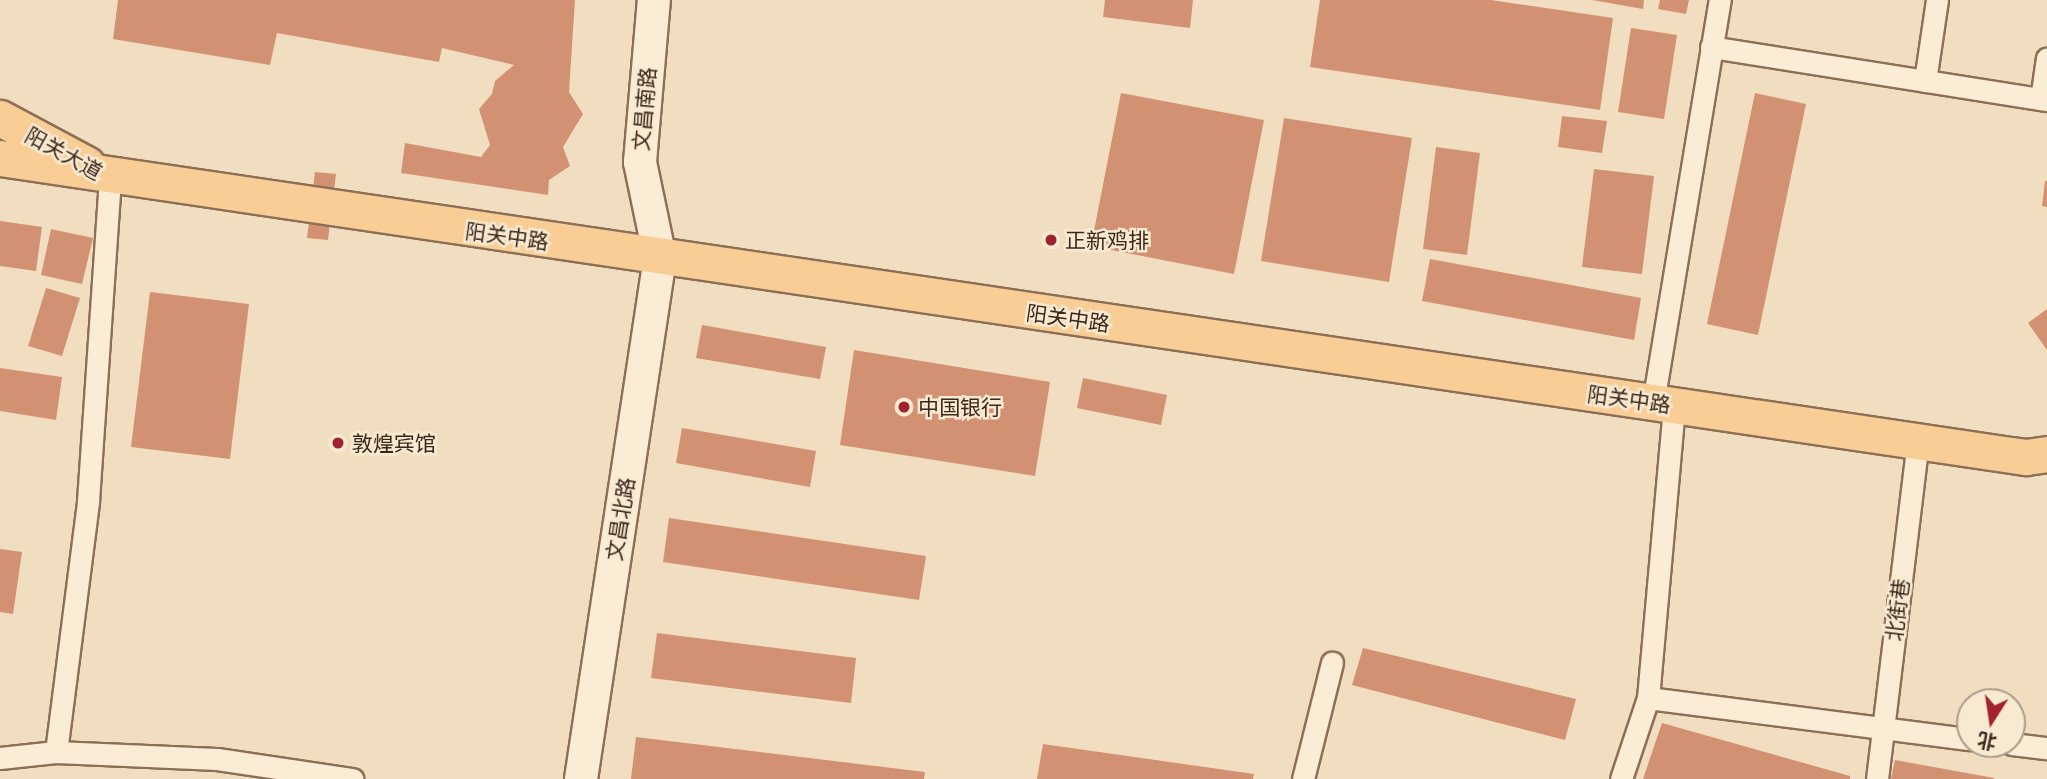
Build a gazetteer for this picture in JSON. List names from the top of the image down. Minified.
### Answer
{"streets":{"main road":["阳关大道","阳关中路"],"street":["文昌南路","文昌北路","北街巷"]},"crossings":[["文昌南路","阳关中路"],["文昌南路","文昌北路"],["阳关大道","阳关中路"],["阳关中路","文昌北路"],["阳关中路","北街巷"]],"places":["正新鸡排","中国银行","敦煌宾馆"],"north":"bottom"}
